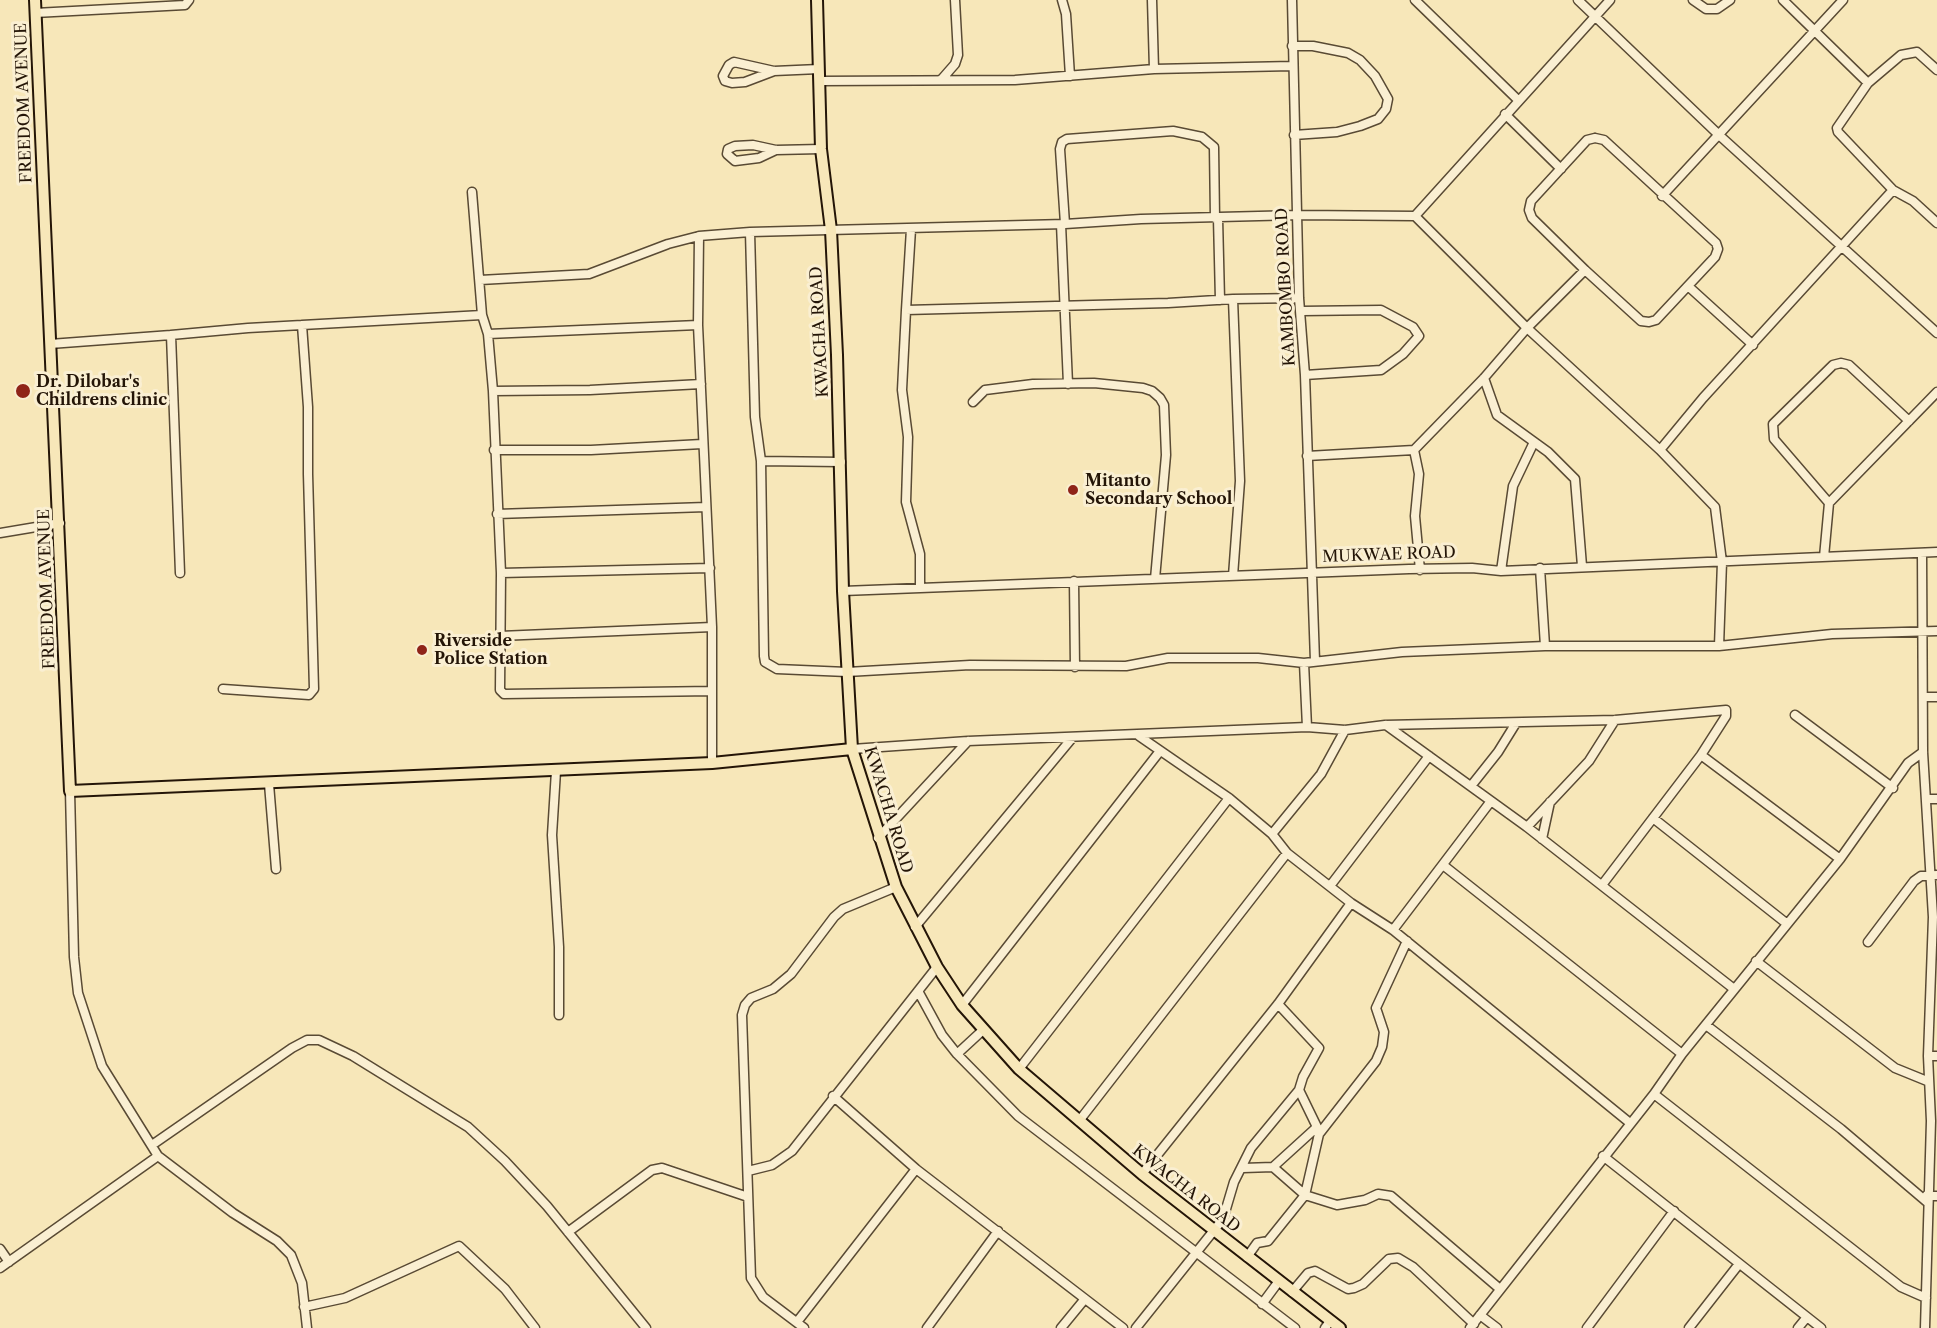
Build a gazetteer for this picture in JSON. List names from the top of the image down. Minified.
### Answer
{"streets":{"main road":["FREEDOM AVENUE","KWACHA ROAD"],"street":["KAMBOMBO ROAD","MUKWAE ROAD"]},"crossings":[["KAMBOMBO ROAD","MUKWAE ROAD"],["KWACHA ROAD","MUKWAE ROAD"]],"places":["Dr. Dilobar's Childrens clinic","Mitanto Secondary School","Riverside Police Station"]}
